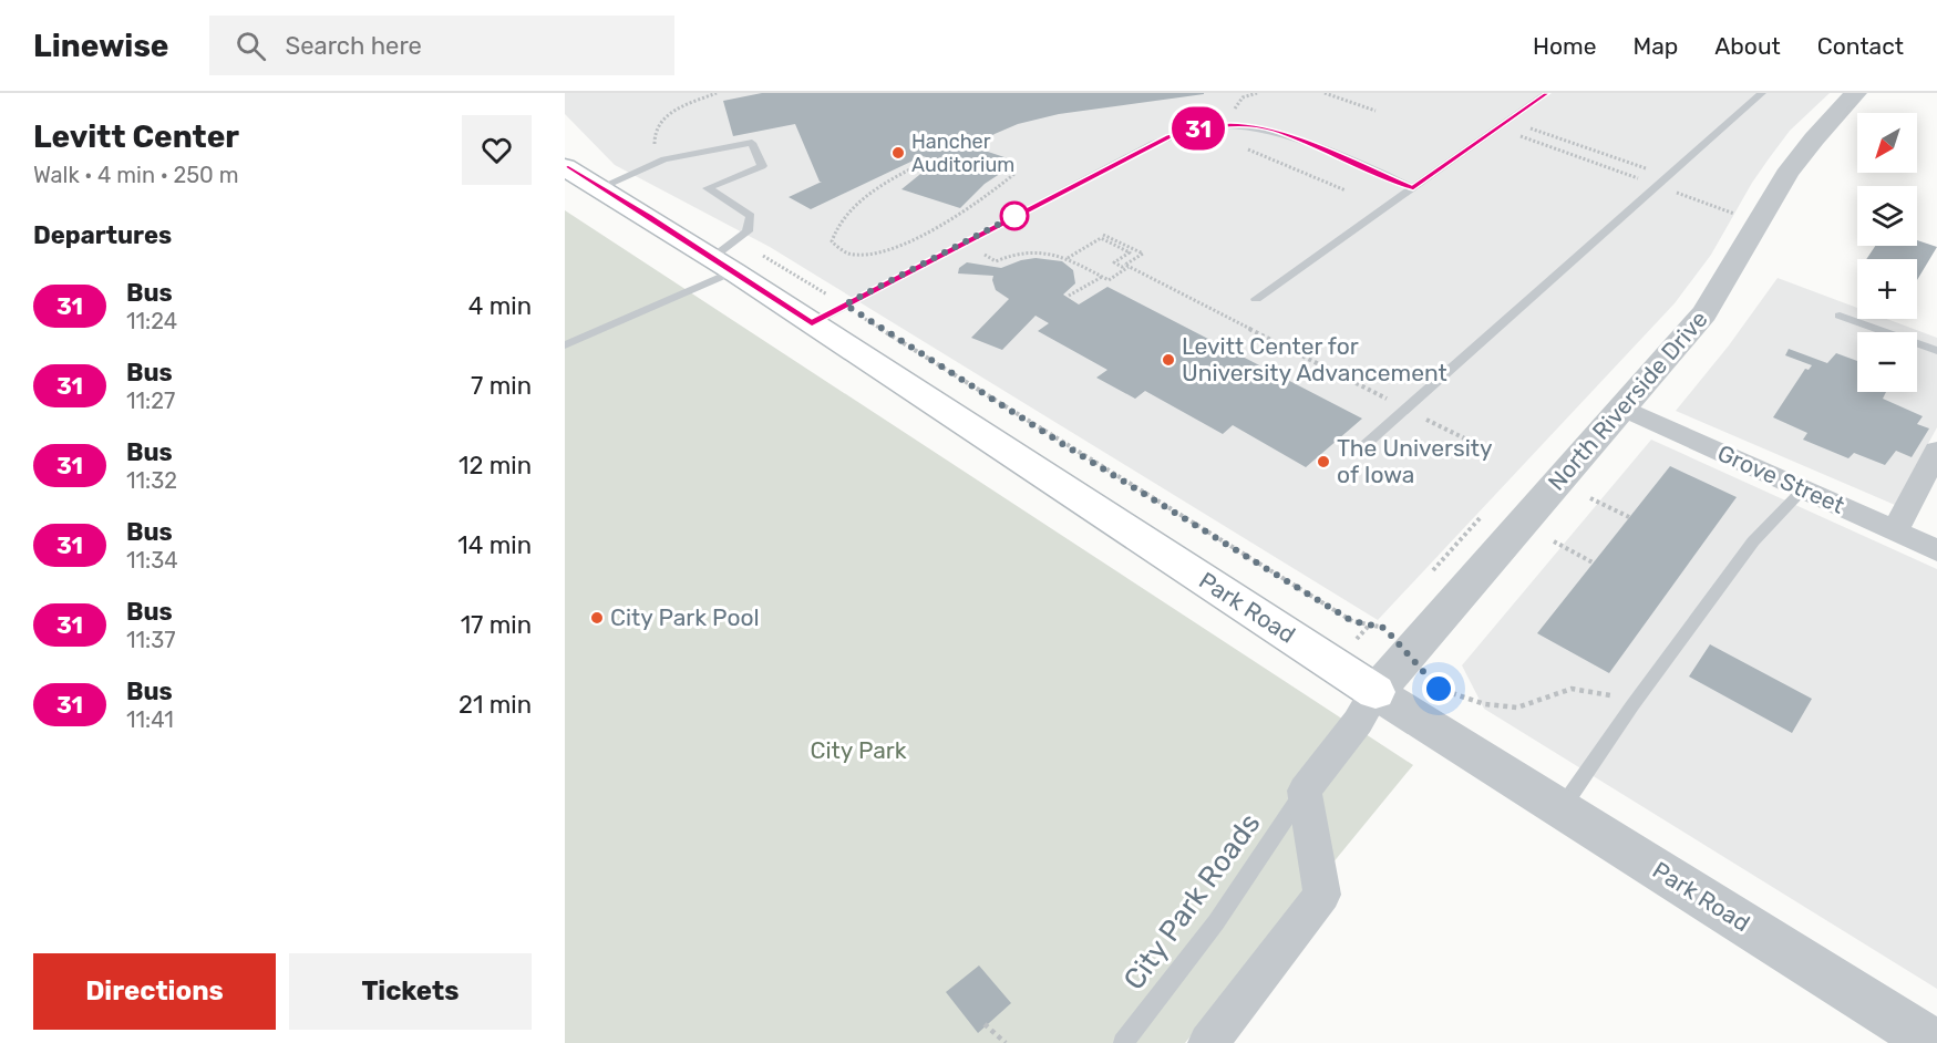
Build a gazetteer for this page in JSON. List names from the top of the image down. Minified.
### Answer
{"streets":{"main road":["Park Road"],"street":["North Riverside Drive","Grove Street"],"lane":["City Park Roads"]},"crossings":[["North Riverside Drive","Grove Street"],["North Riverside Drive","Park Road"]],"parks":["City Park"],"places":["Hancher Auditorium","Levitt Center for University Advancement","The University of Iowa","City Park Pool"],"lines":["bus line 31"],"north":"bottom left","page":{"header":"Linewise","search":"Search here","nav":["Home","Map","About","Contact"],"heading":[["Levitt Center","Walk · 4 min · 250 m"],"Departures"],"on_map":"31","map_buttons":["+","−"],"list":[{"mark":"31","name":"Bus","note":"11:24","value":"4 min"},{"mark":"31","name":"Bus","note":"11:27","value":"7 min"},{"mark":"31","name":"Bus","note":"11:32","value":"12 min"},{"mark":"31","name":"Bus","note":"11:34","value":"14 min"},{"mark":"31","name":"Bus","note":"11:37","value":"17 min"},{"mark":"31","name":"Bus","note":"11:41","value":"21 min"}],"buttons":["Directions","Tickets"]}}
